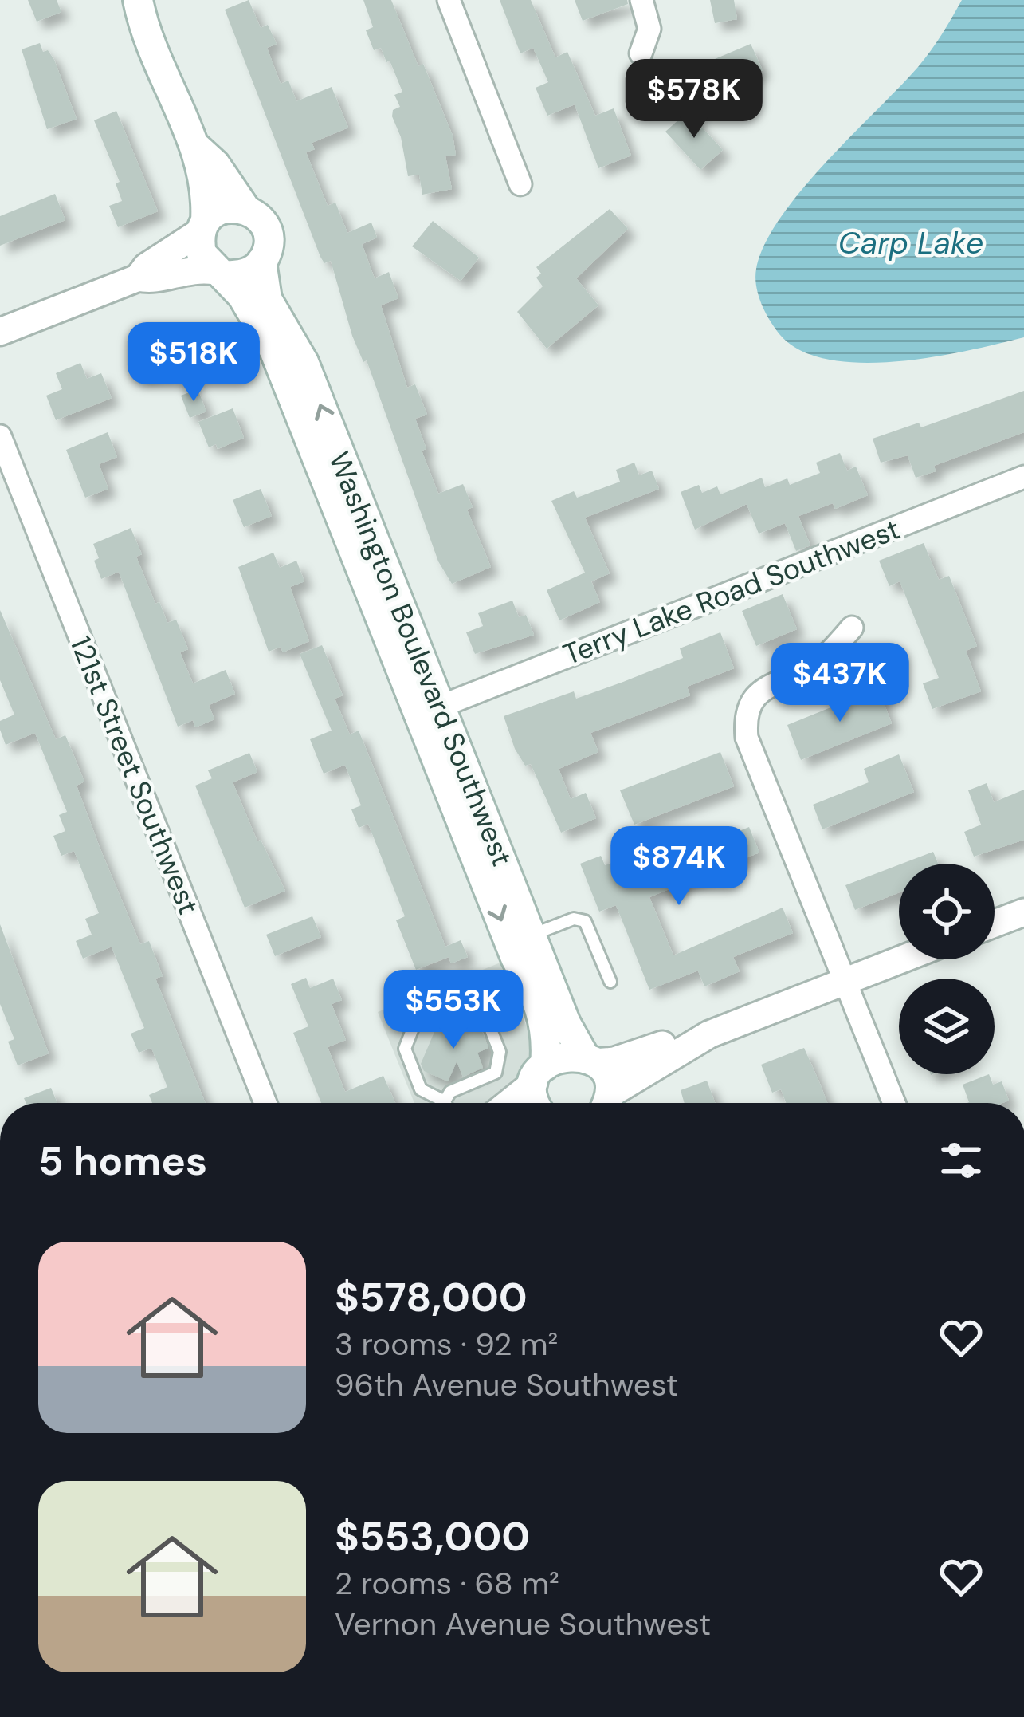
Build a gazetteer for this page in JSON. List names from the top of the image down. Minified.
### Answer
{"streets":{"main road":["Washington Boulevard Southwest"],"street":["Terry Lake Road Southwest","121st Street Southwest"]},"crossings":[["Terry Lake Road Southwest","Washington Boulevard Southwest"]],"water":["Carp Lake"],"page":{"price":["$578K","$518K","$437K","$874K","$553K"],"heading":"5 homes","list":[{"name":"$578,000","note":"3 rooms · 92 m² · 96th Avenue Southwest"},{"name":"$553,000","note":"2 rooms · 68 m² · Vernon Avenue Southwest"}]}}
